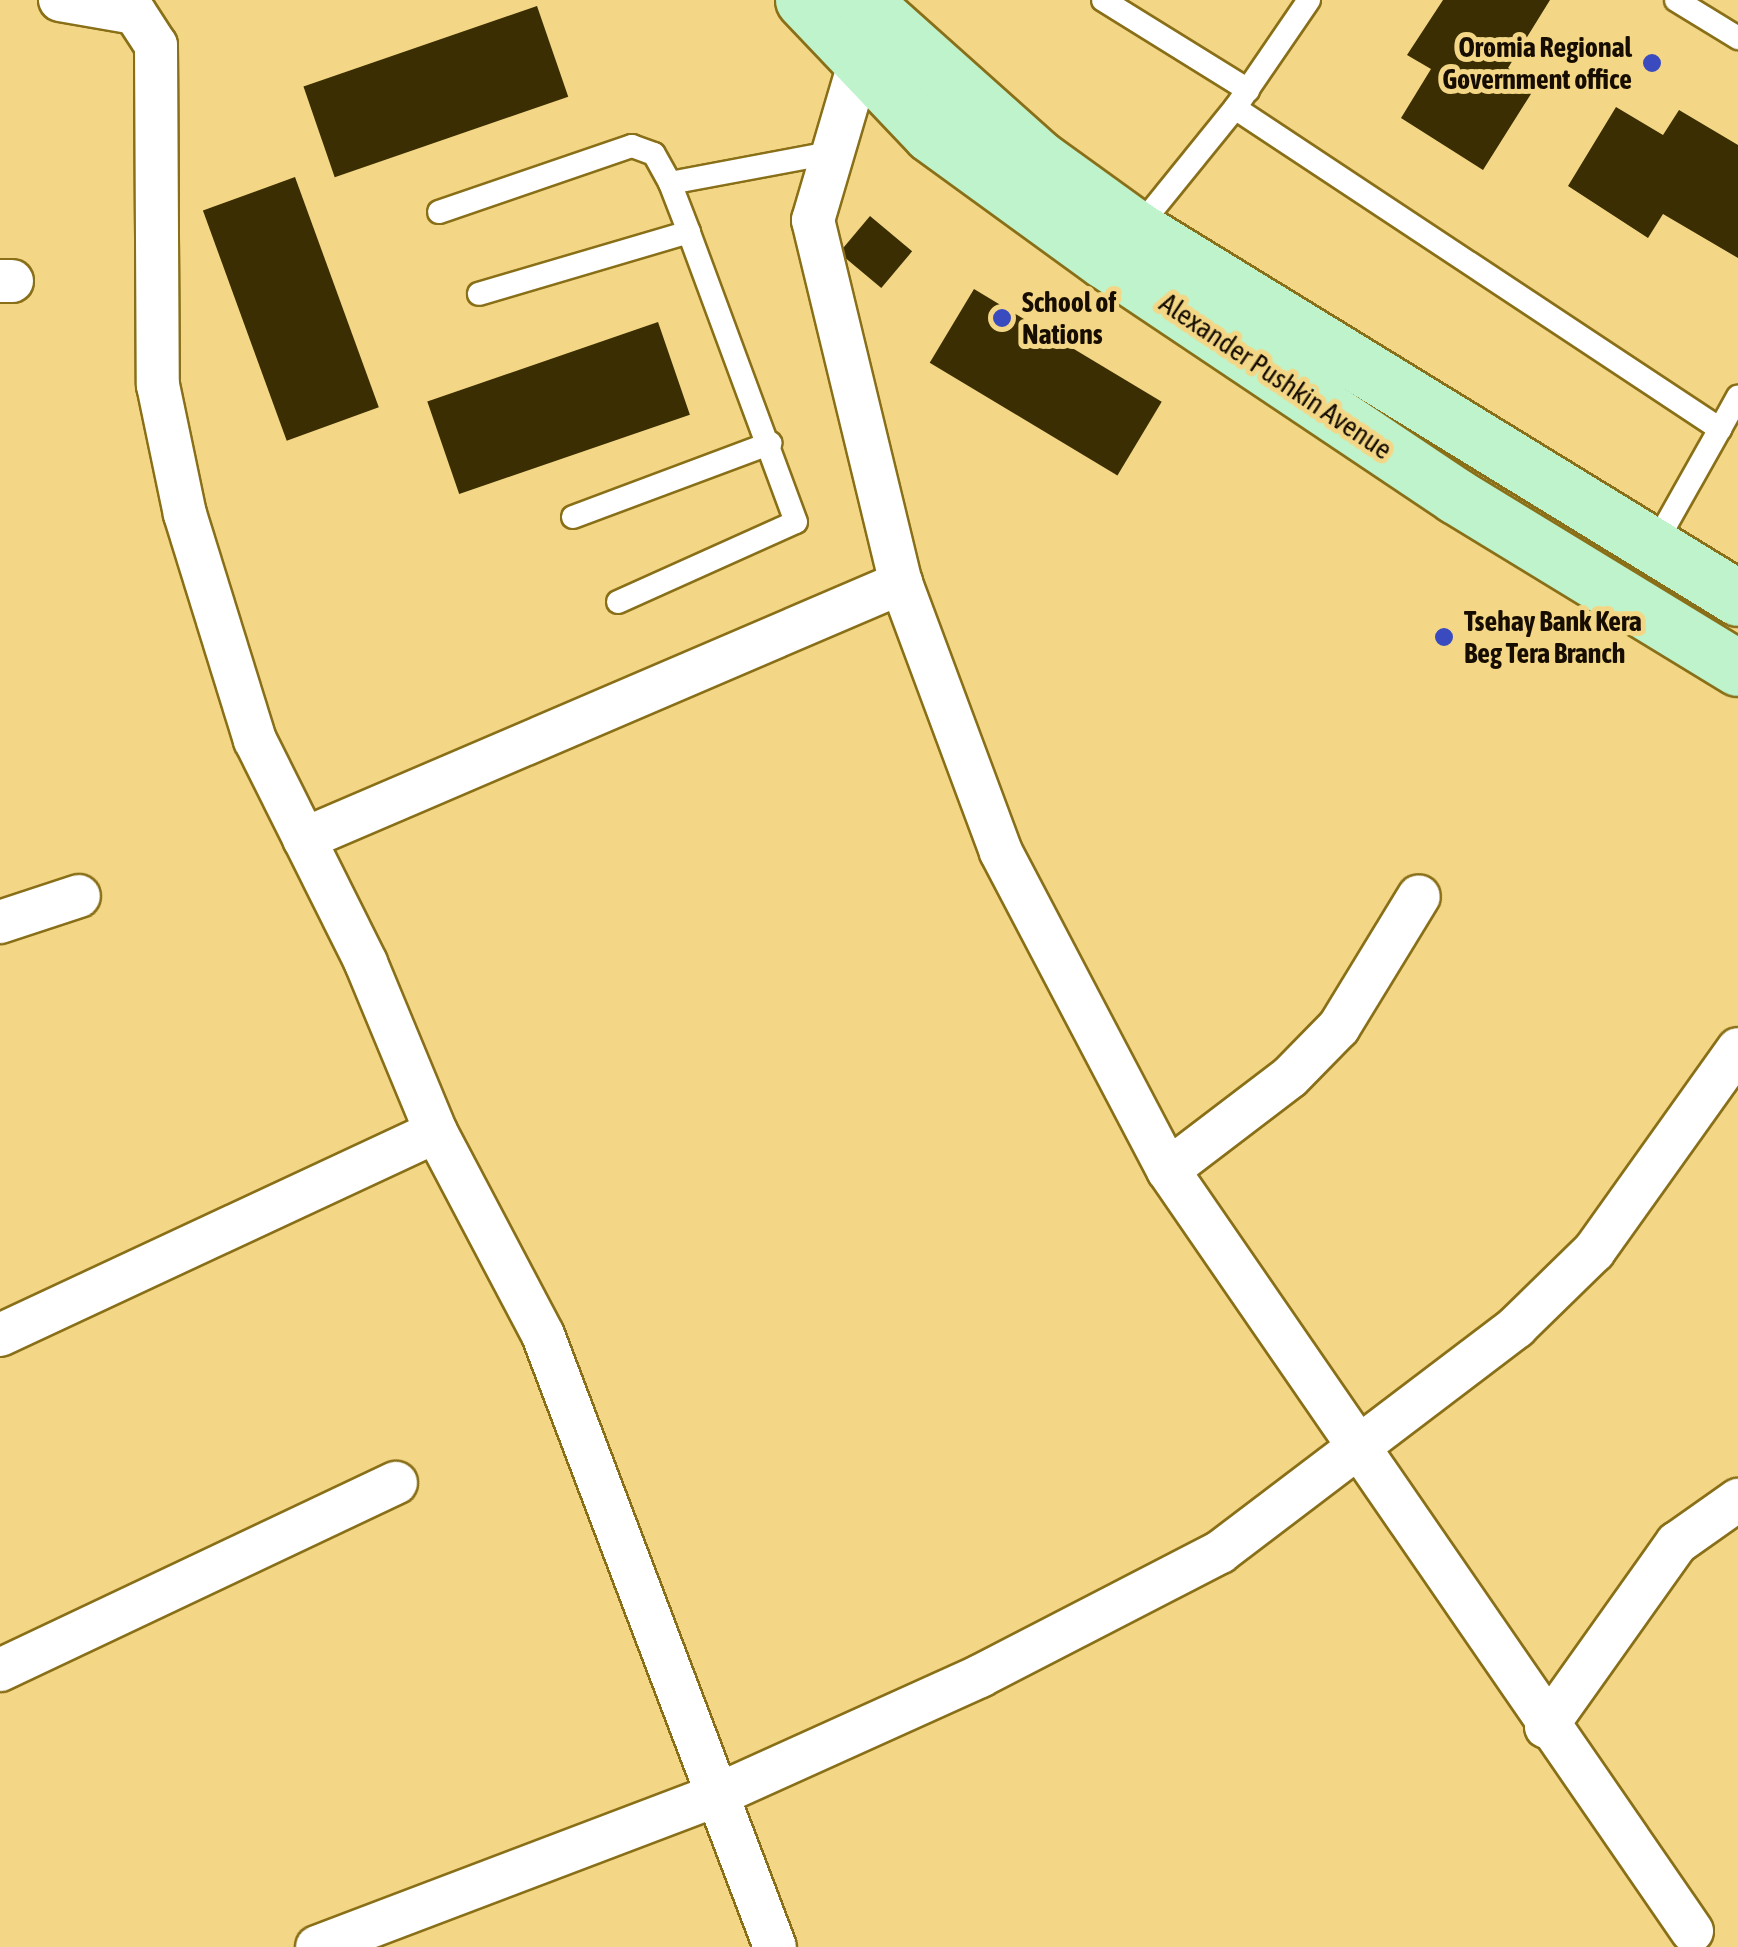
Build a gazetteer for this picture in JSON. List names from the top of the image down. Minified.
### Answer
{"streets":{"main road":["Alexander Pushkin Avenue"]},"places":["Oromia Regional Government office","School of Nations","Tsehay Bank Kera Beg Tera Branch"]}
